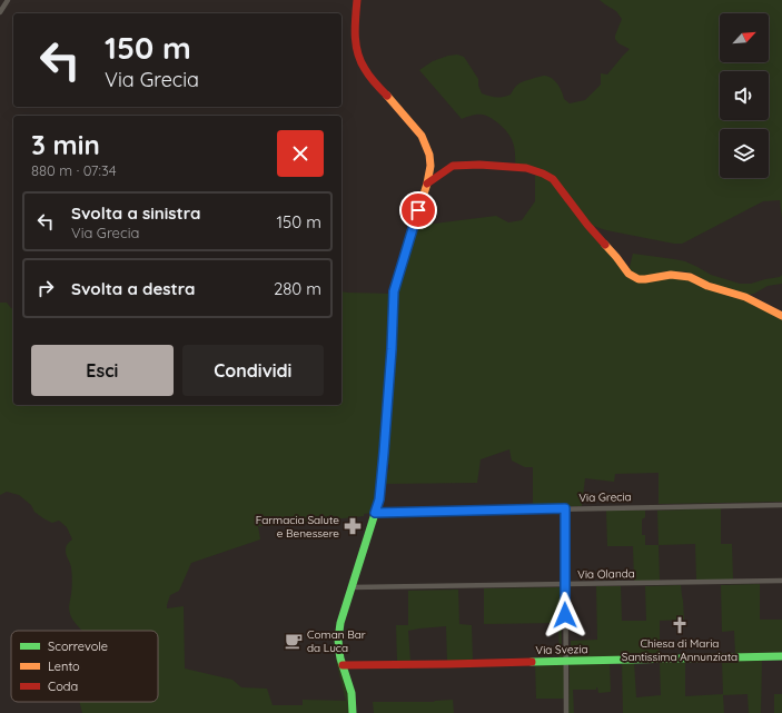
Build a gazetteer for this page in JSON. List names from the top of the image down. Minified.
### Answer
{"streets":{"street":["Via Grecia","Via Olanda","Via Svezia"]},"places":{"pharmacy":["Farmacia Salute e Benessere"],"church":["Chiesa di Maria Santissima Annunziata"],"cafe":["Coman Bar da Luca"]},"legend":["Scorrevole","Lento","Coda"],"north":"top right","page":{"turn":["150 m","Via Grecia"],"heading":["3 min","880 m · 07:34"],"list":[{"name":"Svolta a sinistra","note":"Via Grecia","value":"150 m"},{"name":"Svolta a destra","value":"280 m"}],"buttons":["Esci","Condividi"]}}
